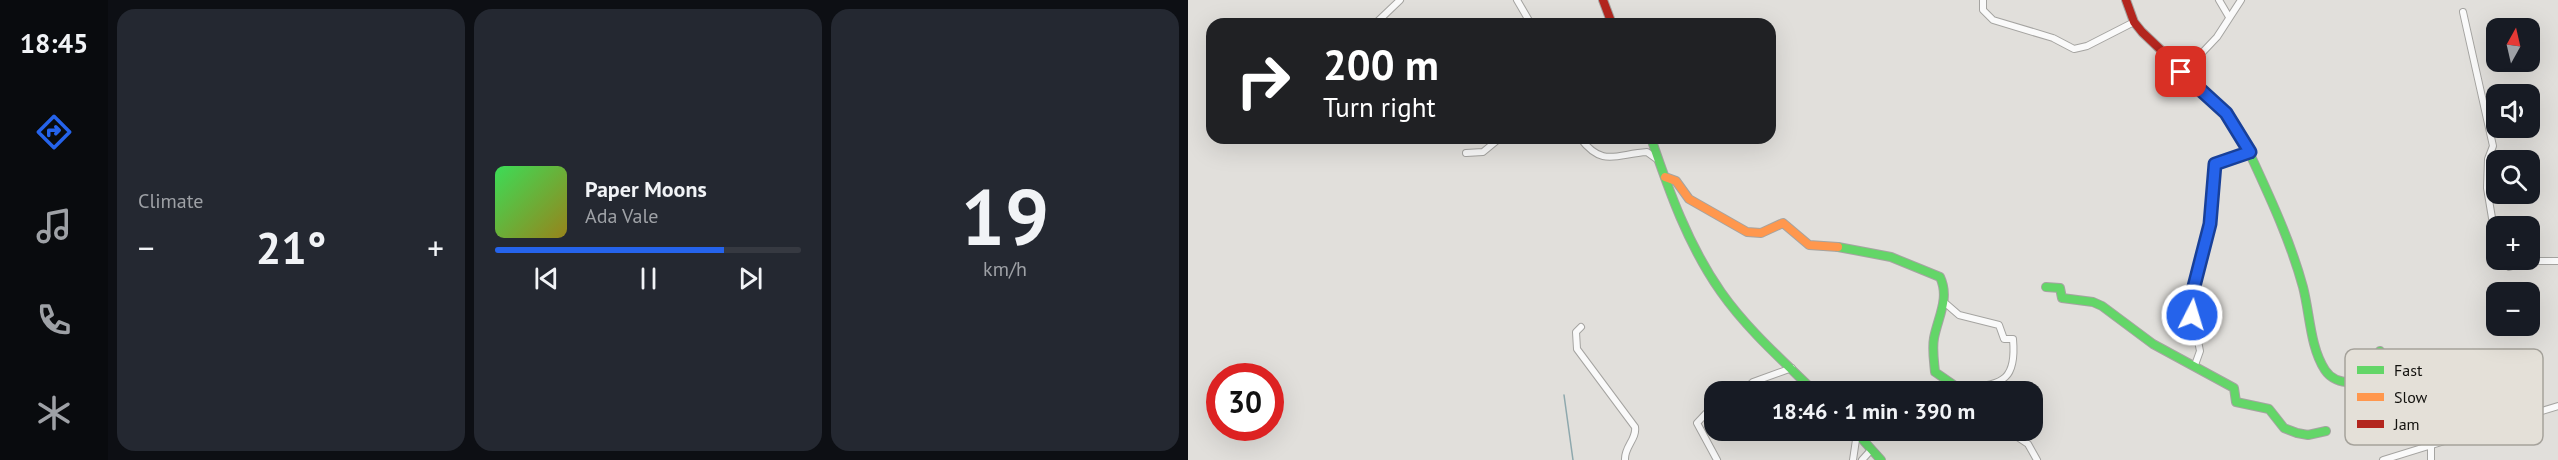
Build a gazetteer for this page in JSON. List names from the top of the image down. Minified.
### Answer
{"legend":["Fast","Slow","Jam"],"north":"top","page":{"tabs":"18:45","tile":["Climate",["19","km/h"]],"map_buttons":["+","−"],"turn":["200 m","Turn right"],"song":["Paper Moons","Ada Vale"],"heat":["−","21°","+"],"limit":"30","trip":"18:46 · 1 min · 390 m"}}
